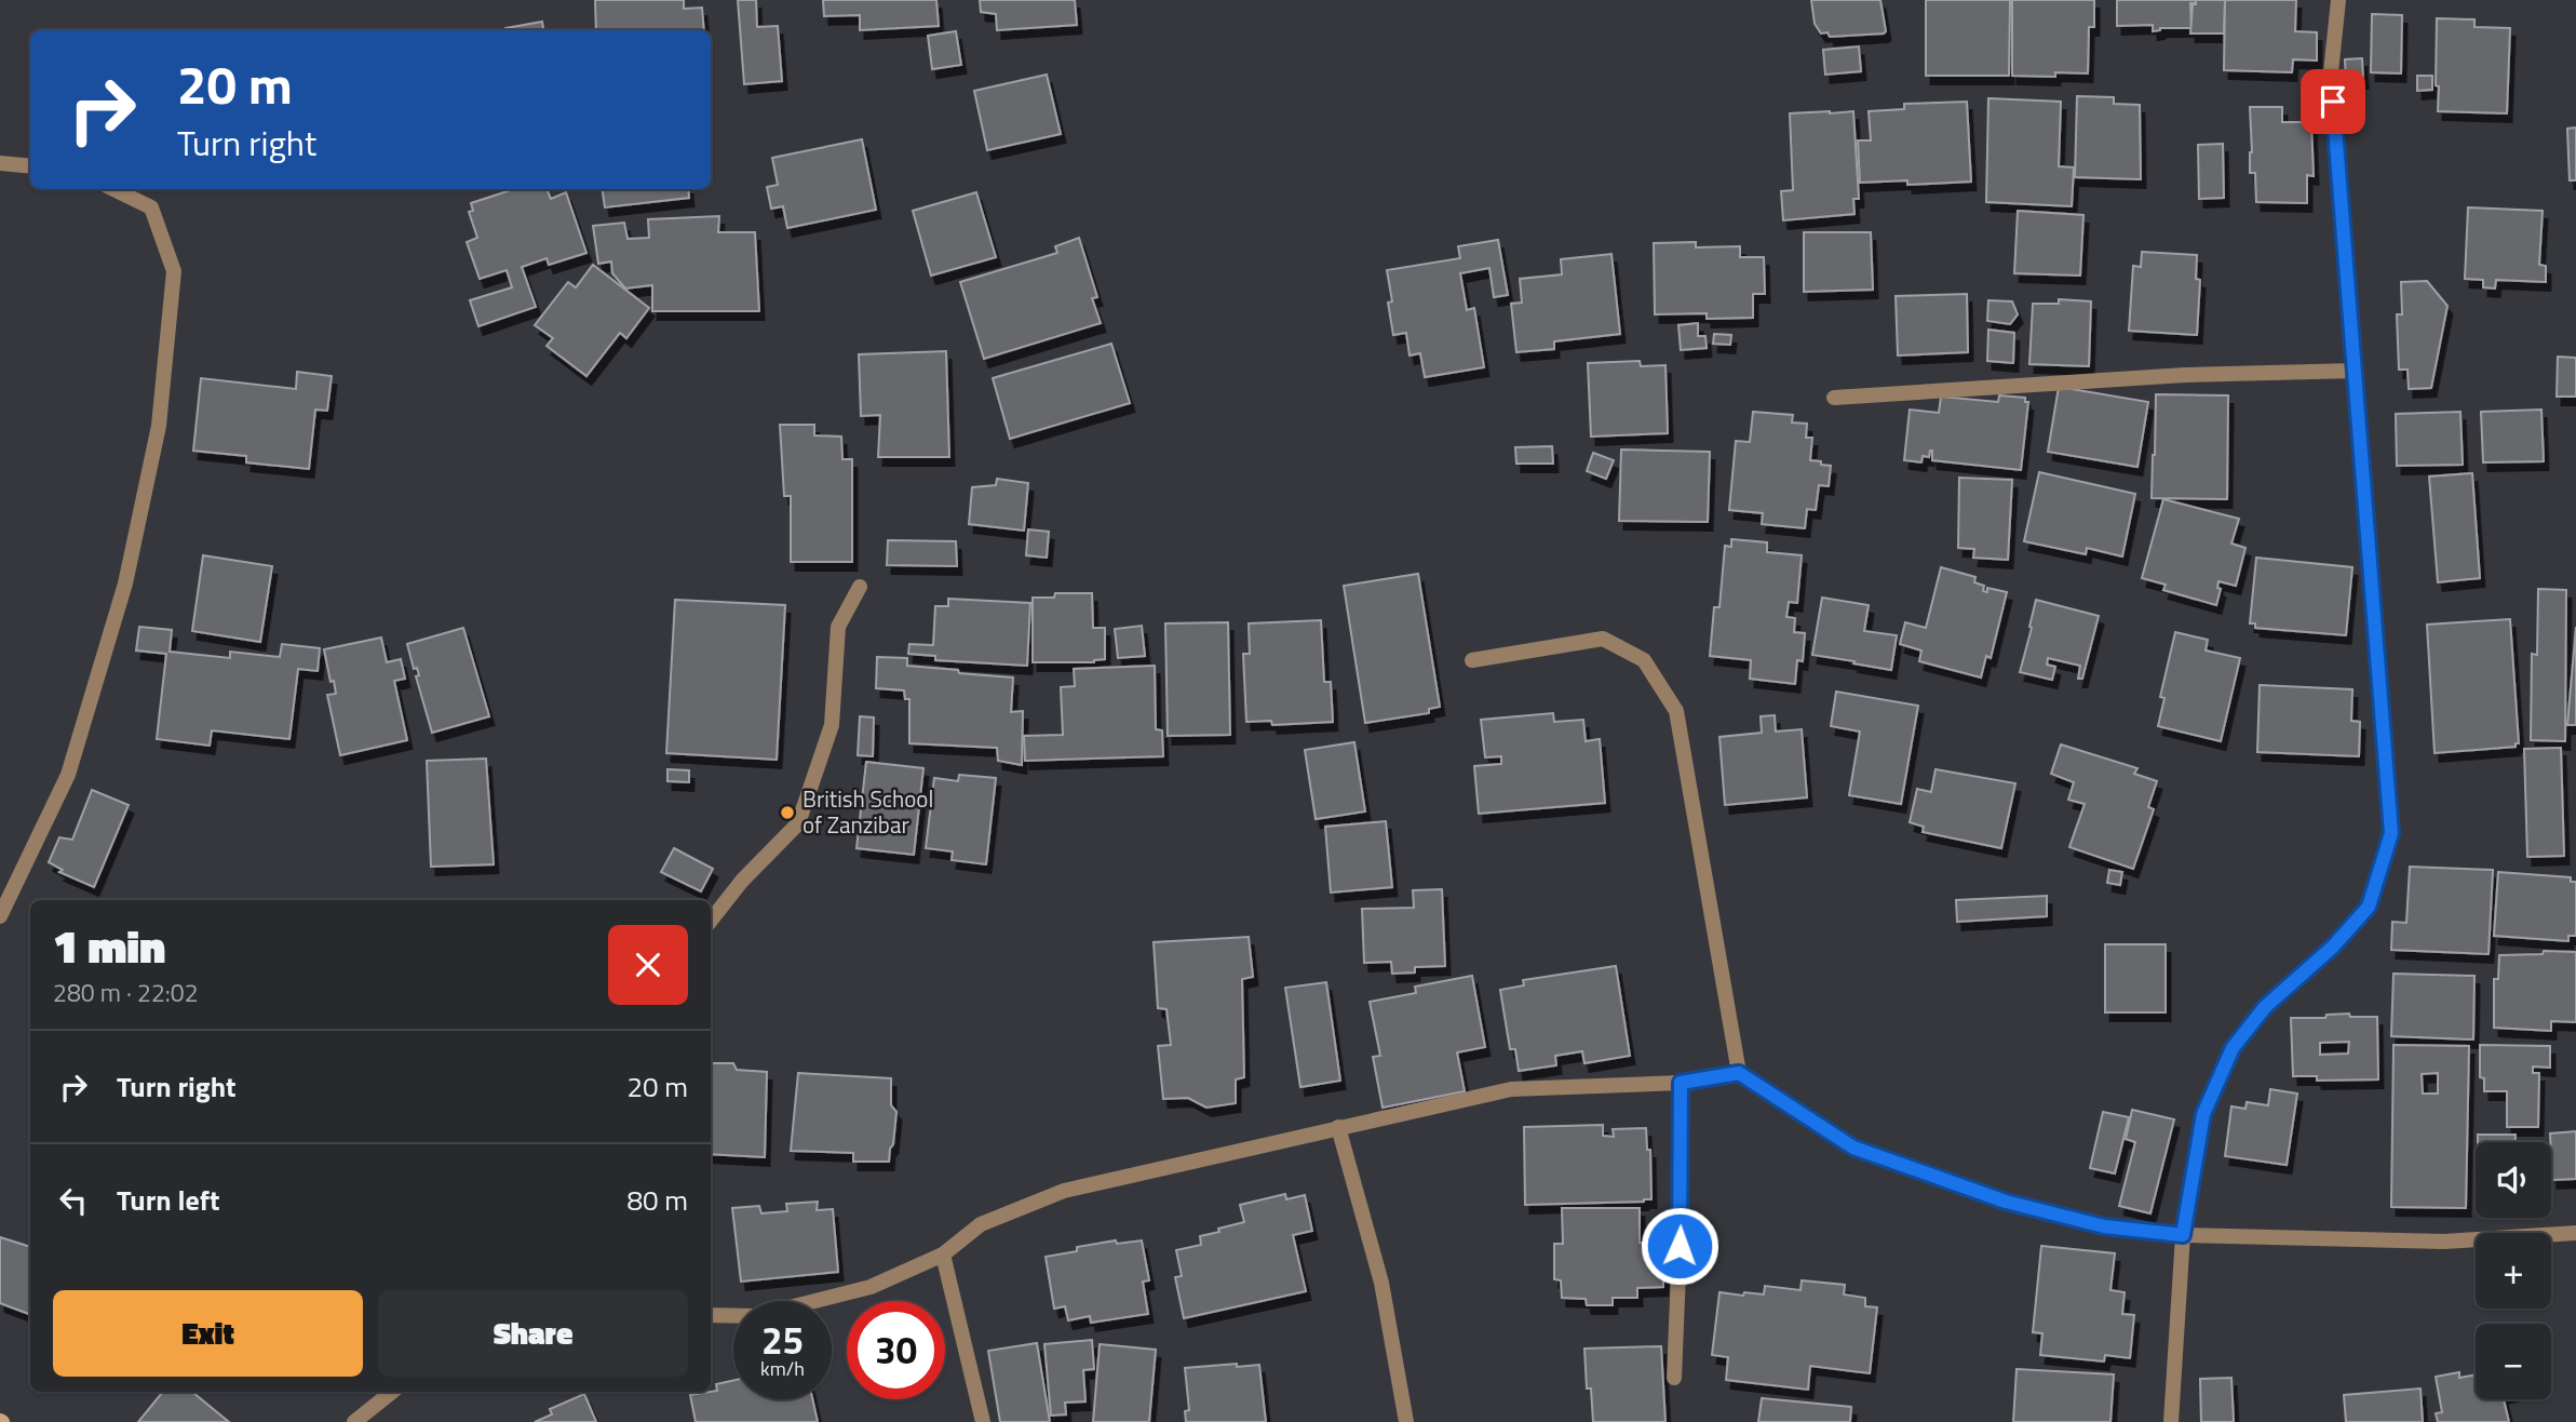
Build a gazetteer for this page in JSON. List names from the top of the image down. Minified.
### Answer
{"places":["British School of Zanzibar"],"page":{"turn":["20 m","Turn right"],"heading":["1 min","280 m · 22:02"],"list":[{"name":"Turn right","value":"20 m"},{"name":"Turn left","value":"80 m"}],"map_buttons":["+","−"],"buttons":["Exit","Share"],"speed":"25 km/h","limit":"30"}}
